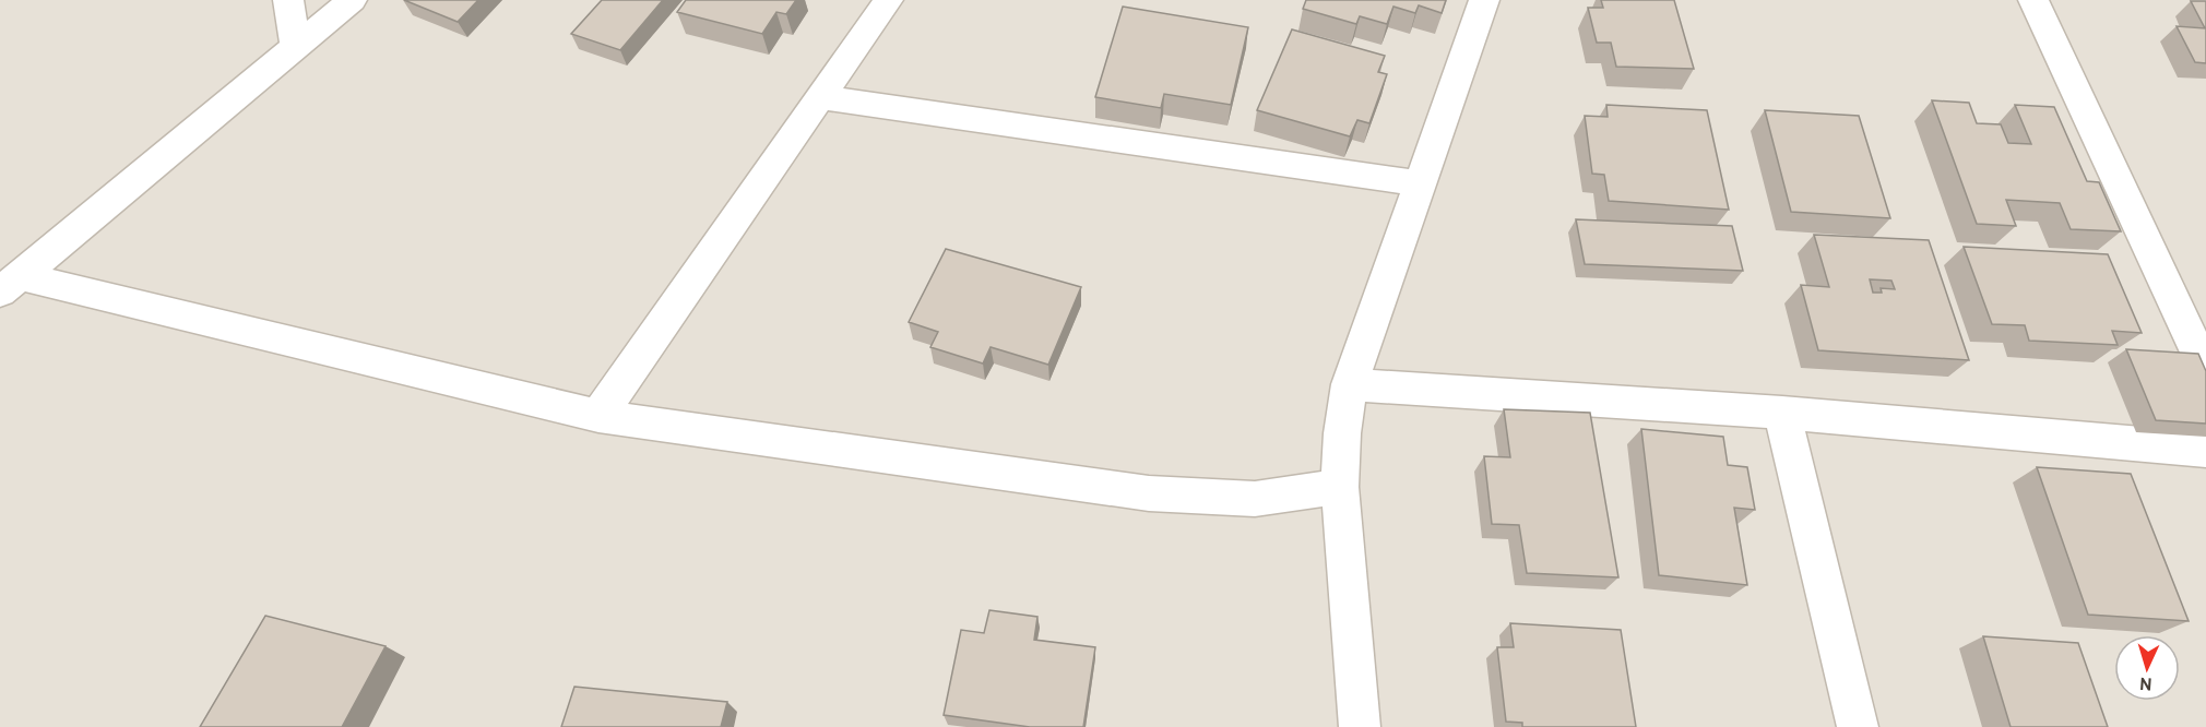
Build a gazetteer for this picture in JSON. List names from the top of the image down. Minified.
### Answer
{"north":"bottom"}
